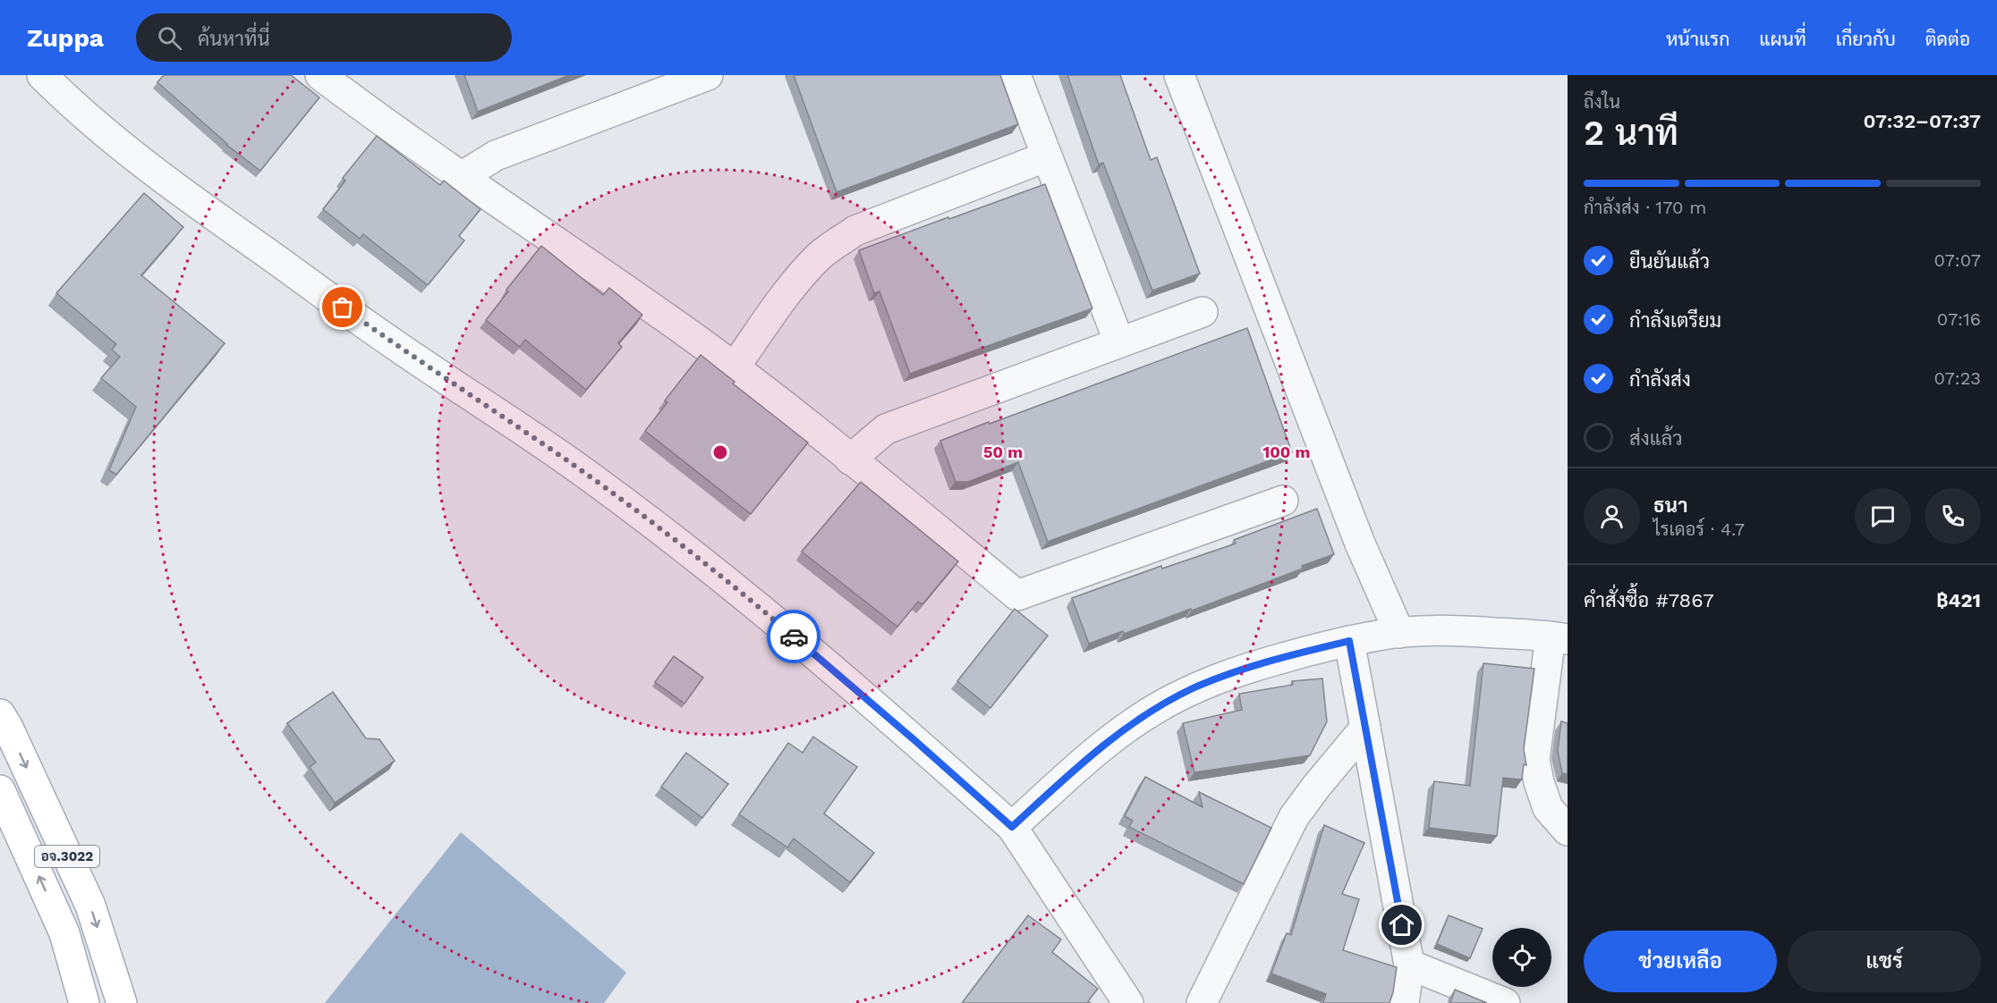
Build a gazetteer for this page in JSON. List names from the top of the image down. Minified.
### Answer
{"streets":{"main road":["อจ.3022"]},"page":{"header":"Zuppa","search":"ค้นหาที่นี่","nav":["หน้าแรก","แผนที่","เกี่ยวกับ","ติดต่อ"],"heading":["2 นาที","ถึงใน","07:32–07:37"],"panel":["ธนา","ไรเดอร์ · 4.7","คำสั่งซื้อ #7867","฿421"],"bar":"กำลังส่ง · 170 m","list":[["ยืนยันแล้ว","07:07"],["กำลังเตรียม","07:16"],["กำลังส่ง","07:23"],"ส่งแล้ว"],"buttons":["ช่วยเหลือ","แชร์"]},"rings":["50 m","100 m"]}
